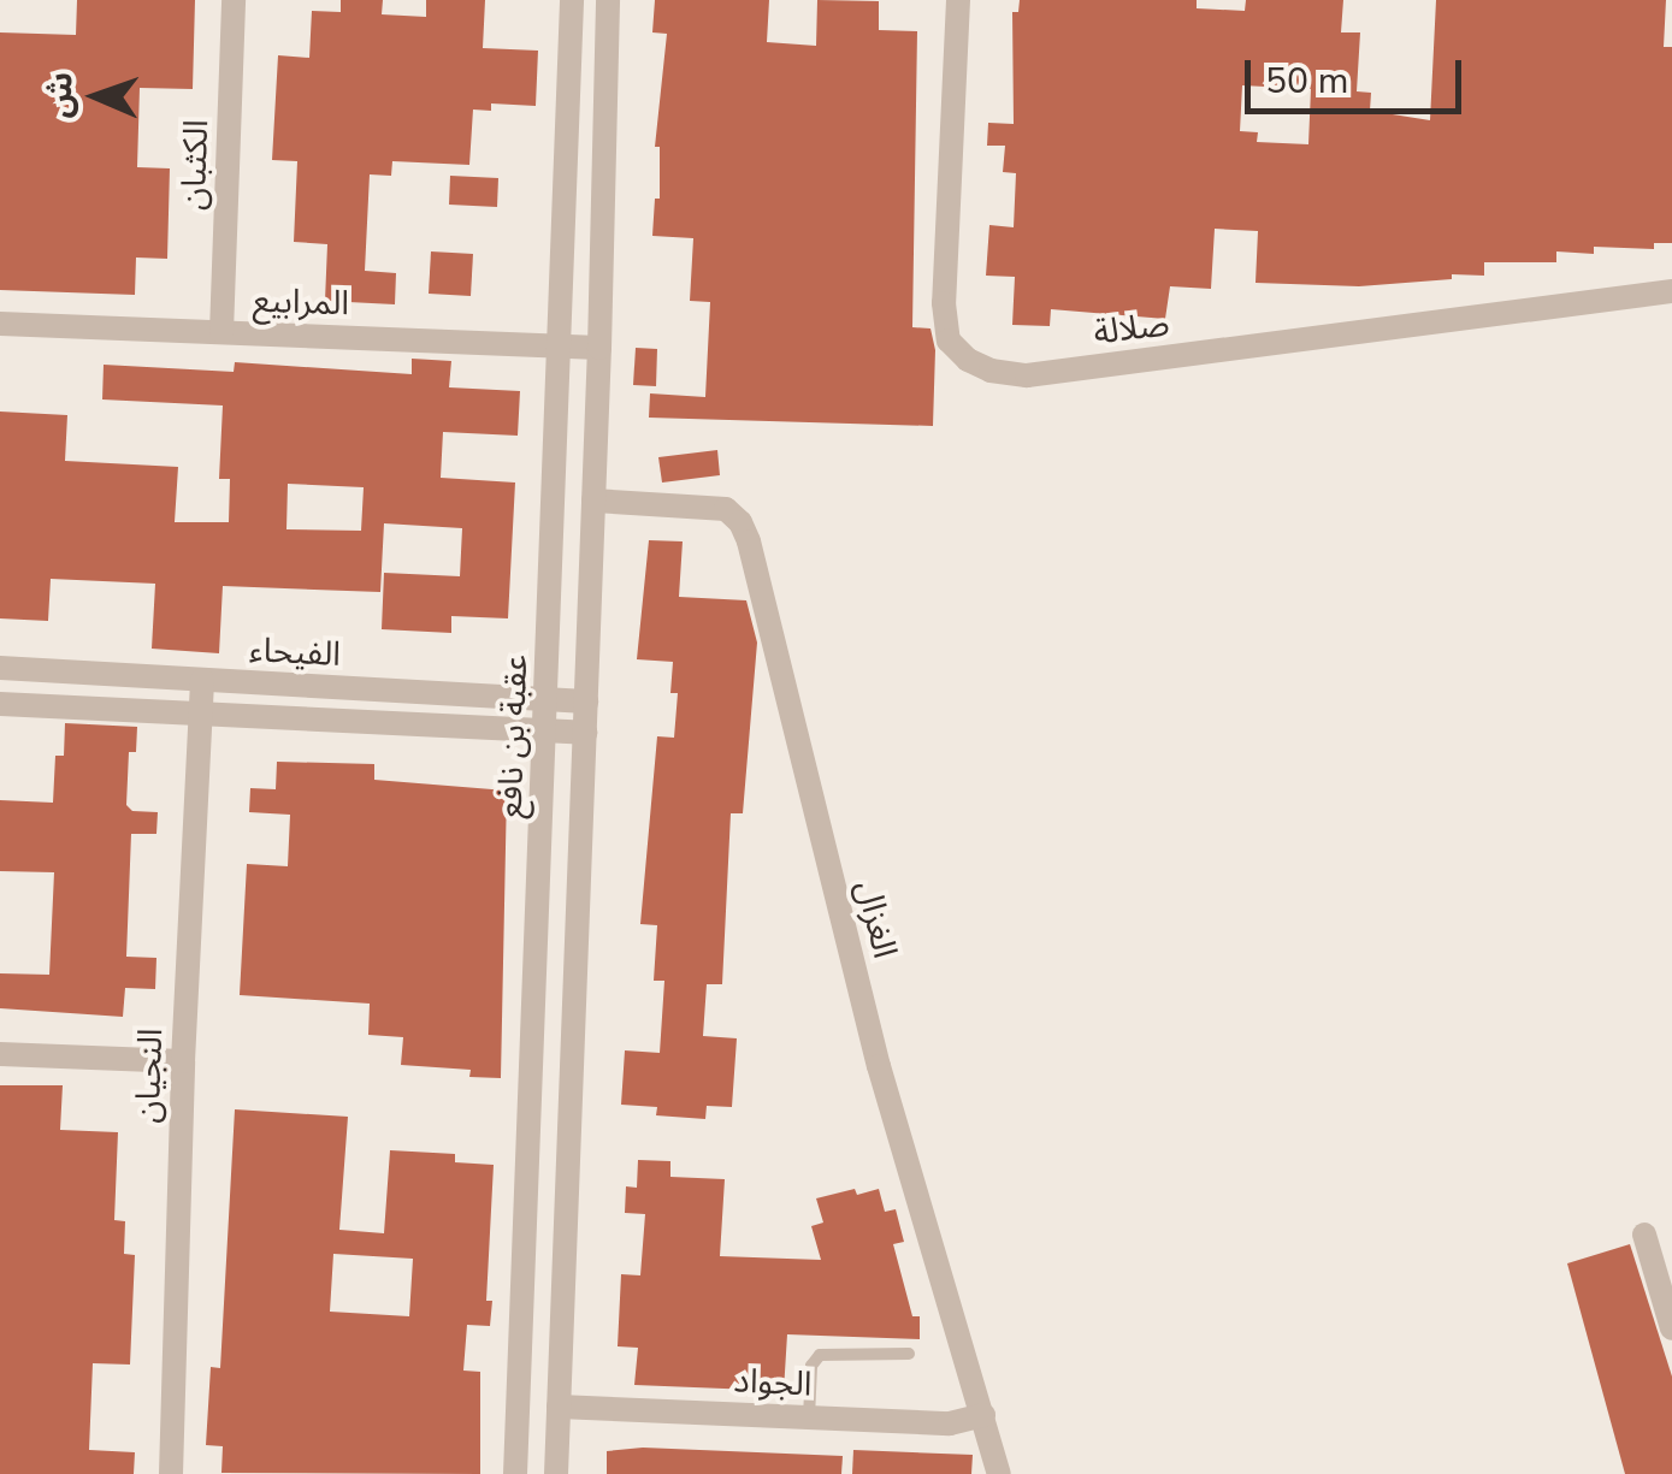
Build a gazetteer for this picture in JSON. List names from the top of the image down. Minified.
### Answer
{"streets":{"street":["الكثبان","المرابيع","صلالة","الفيحاء","عقبة بن نافع","الغزال","النجيان","الجواد"]},"crossings":[["الكثبان","المرابيع"],["المرابيع","عقبة بن نافع"],["الفيحاء","عقبة بن نافع"],["الفيحاء","النجيان"],["الغزال","الجواد"]],"scale_bar":"50 m","north":"left"}
